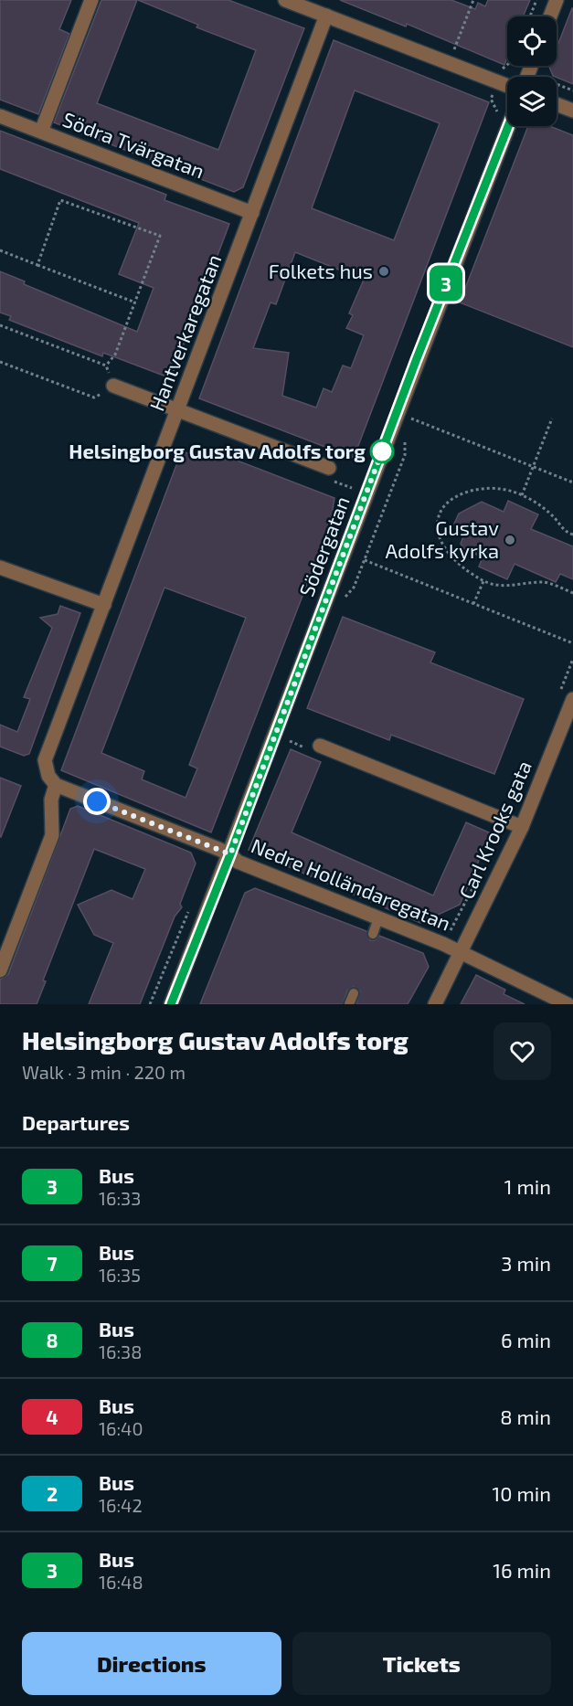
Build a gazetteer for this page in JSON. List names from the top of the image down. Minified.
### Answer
{"streets":{"street":["Södra Tvärgatan","Hantverkaregatan","Södergatan","Carl Krooks gata","Nedre Holländaregatan"]},"crossings":[["Södra Tvärgatan","Hantverkaregatan"],["Hantverkaregatan","Nedre Holländaregatan"],["Södergatan","Nedre Holländaregatan"],["Carl Krooks gata","Nedre Holländaregatan"]],"places":["Folkets hus","Helsingborg Gustav Adolfs torg","Gustav Adolfs kyrka"],"lines":["bus line 3"],"page":{"on_map":"3","heading":[["Helsingborg Gustav Adolfs torg","Walk · 3 min · 220 m"],"Departures"],"list":[{"mark":"3","name":"Bus","note":"16:33","value":"1 min"},{"mark":"7","name":"Bus","note":"16:35","value":"3 min"},{"mark":"8","name":"Bus","note":"16:38","value":"6 min"},{"mark":"4","name":"Bus","note":"16:40","value":"8 min"},{"mark":"2","name":"Bus","note":"16:42","value":"10 min"},{"mark":"3","name":"Bus","note":"16:48","value":"16 min"}],"buttons":["Directions","Tickets"]}}
